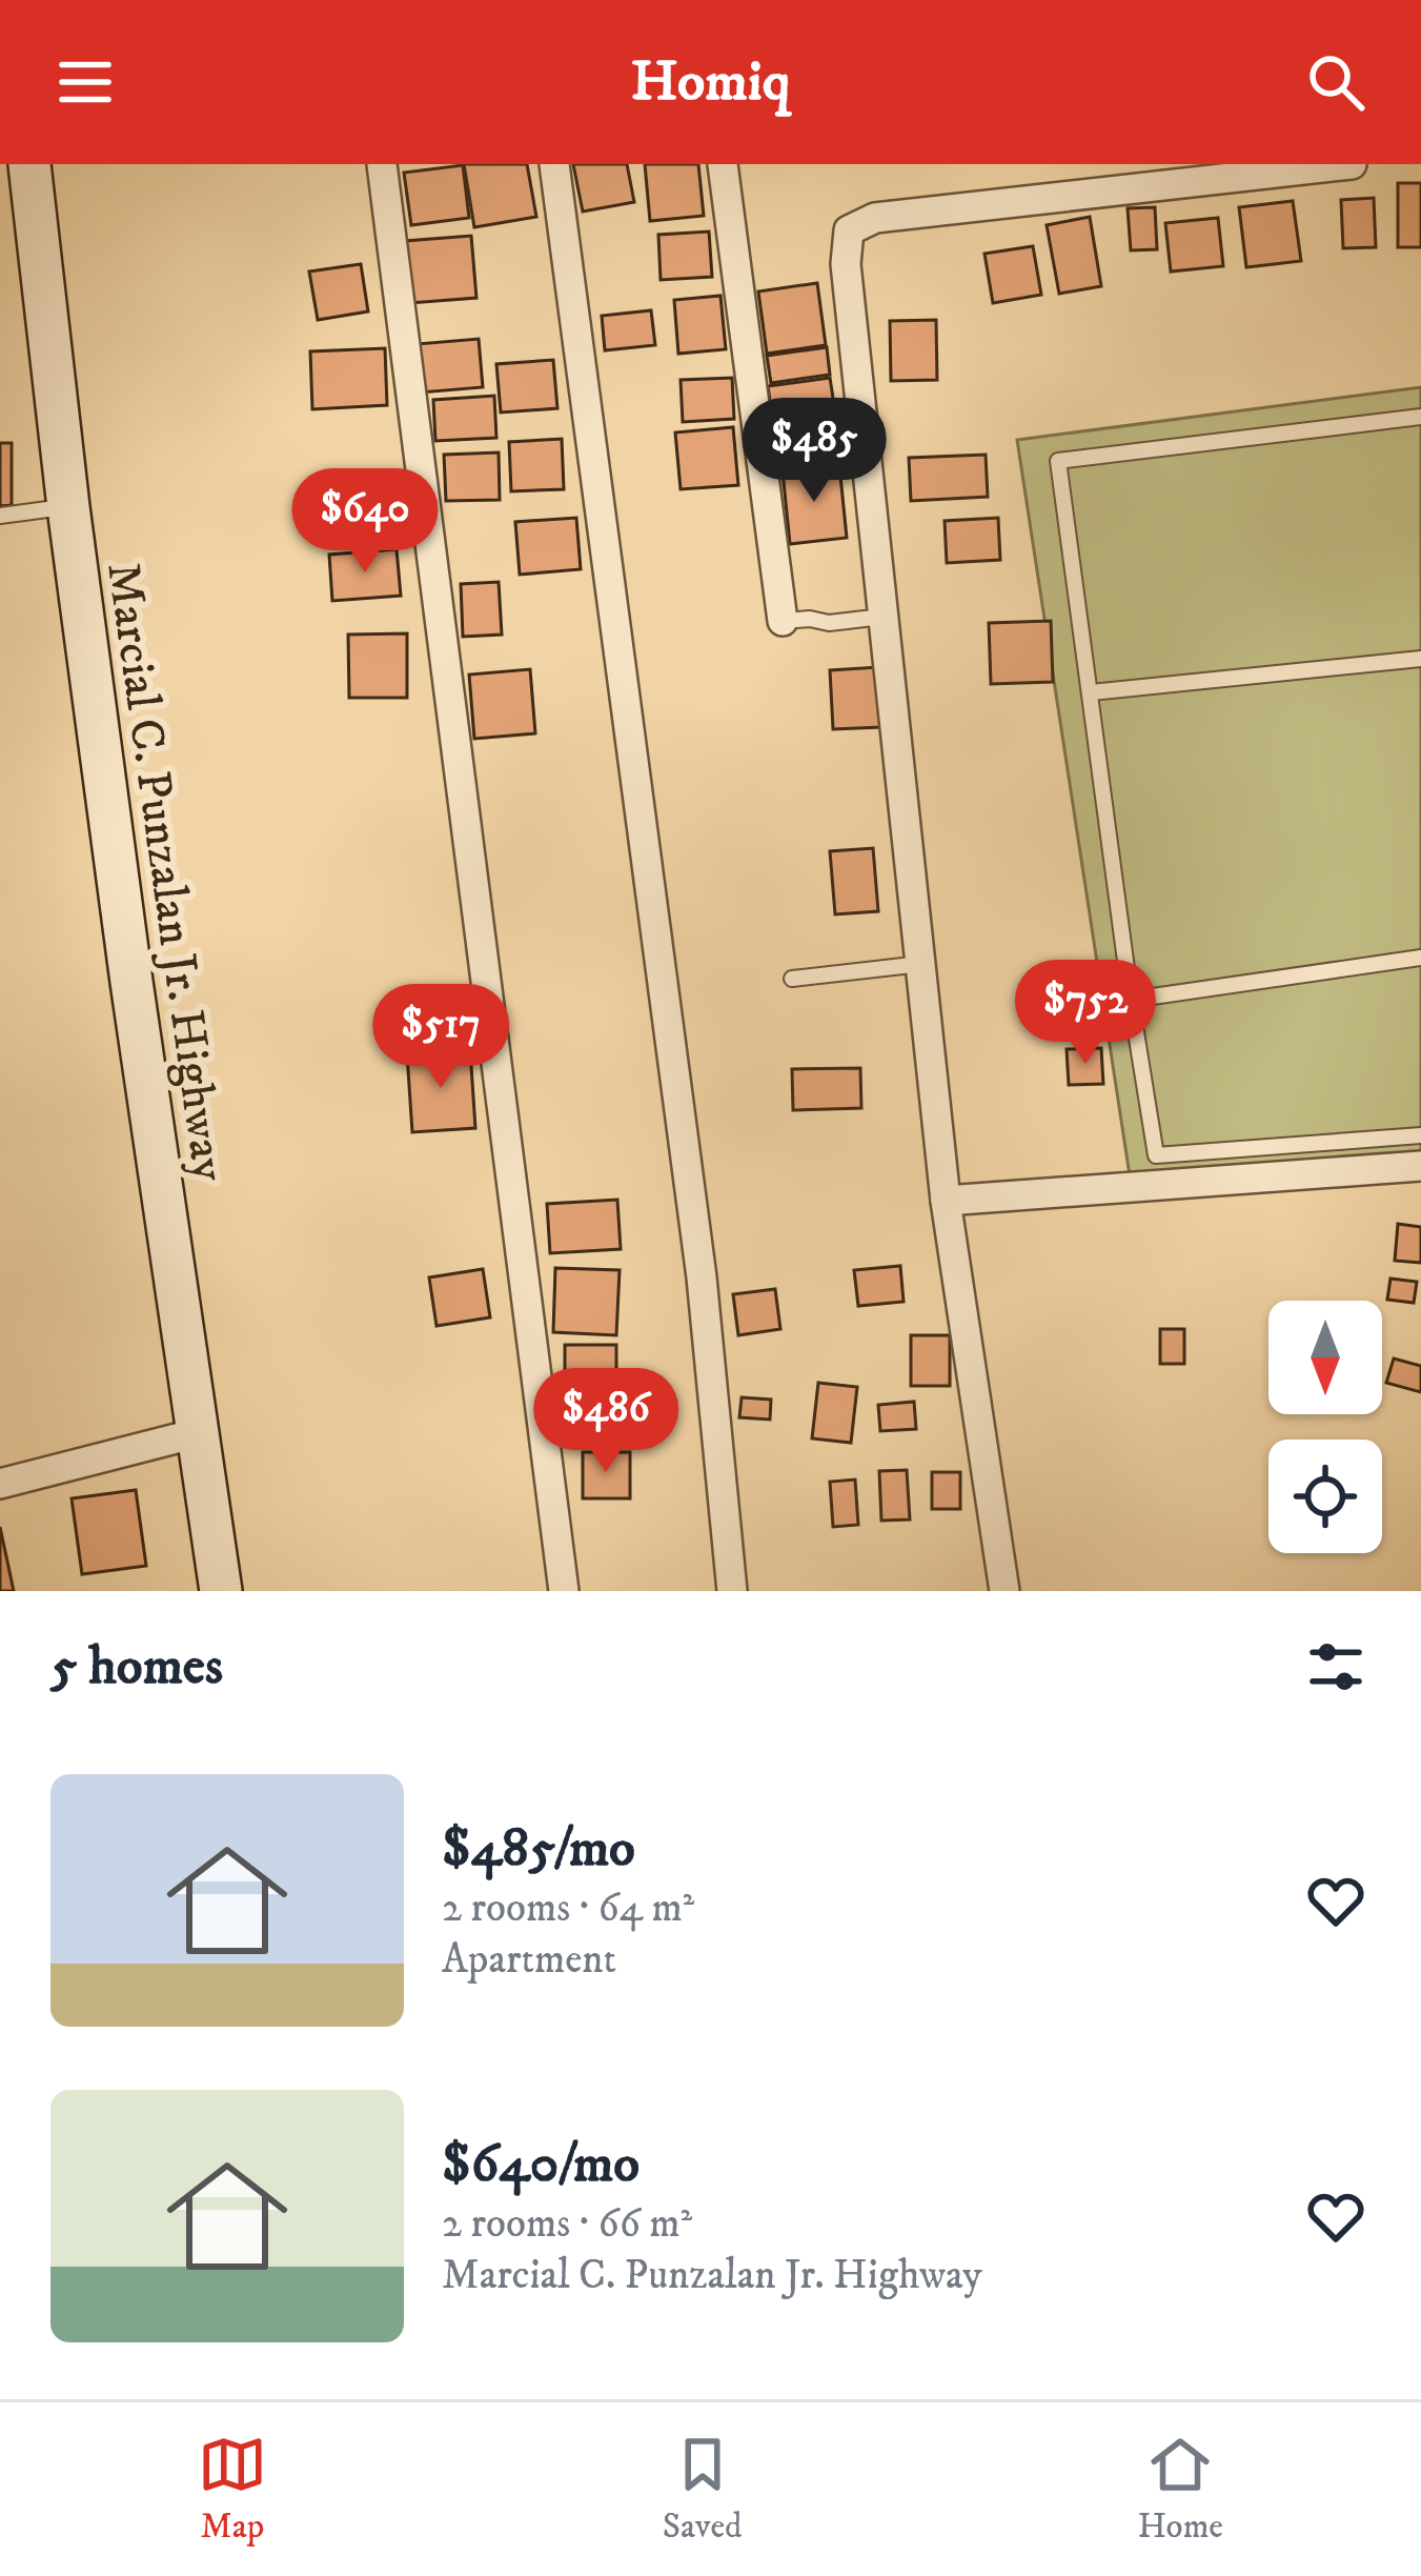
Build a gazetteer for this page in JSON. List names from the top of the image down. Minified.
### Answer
{"streets":{"main road":["Marcial C. Punzalan Jr. Highway"]},"north":"bottom","page":{"header":"Homiq","price":["$485","$640","$752","$517","$486"],"heading":"5 homes","list":[{"name":"$485/mo","note":"2 rooms · 64 m² · Apartment"},{"name":"$640/mo","note":"2 rooms · 66 m² · Marcial C. Punzalan Jr. Highway"}],"tabs":["Map","Saved","Home"]}}
